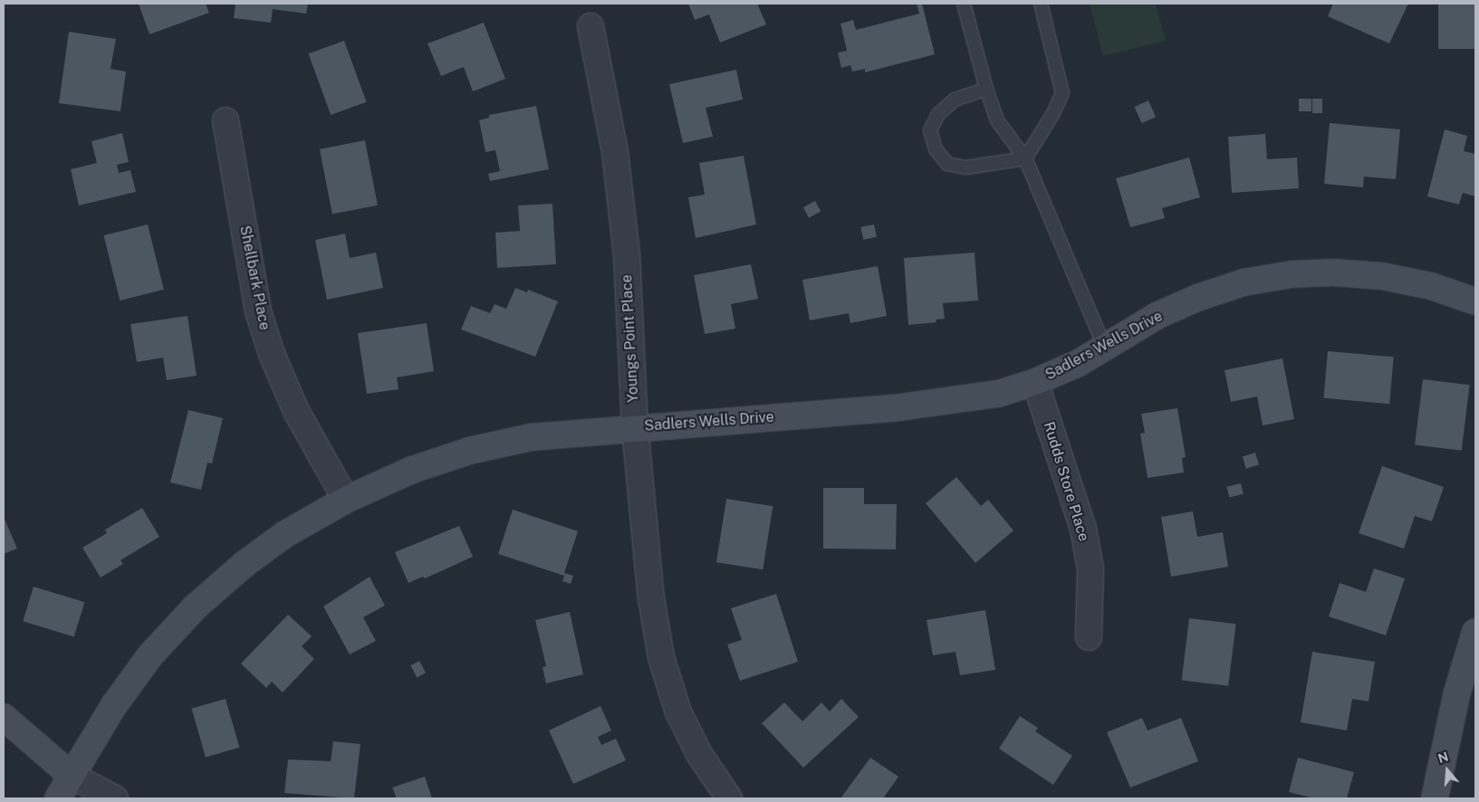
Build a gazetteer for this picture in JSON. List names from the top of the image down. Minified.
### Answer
{"streets":{"street":["Shellbark Place","Youngs Point Place","Sadlers Wells Drive","Rudds Store Place"]},"crossings":[["Shellbark Place","Sadlers Wells Drive"],["Youngs Point Place","Sadlers Wells Drive"],["Sadlers Wells Drive","Rudds Store Place"]],"north":"top"}
